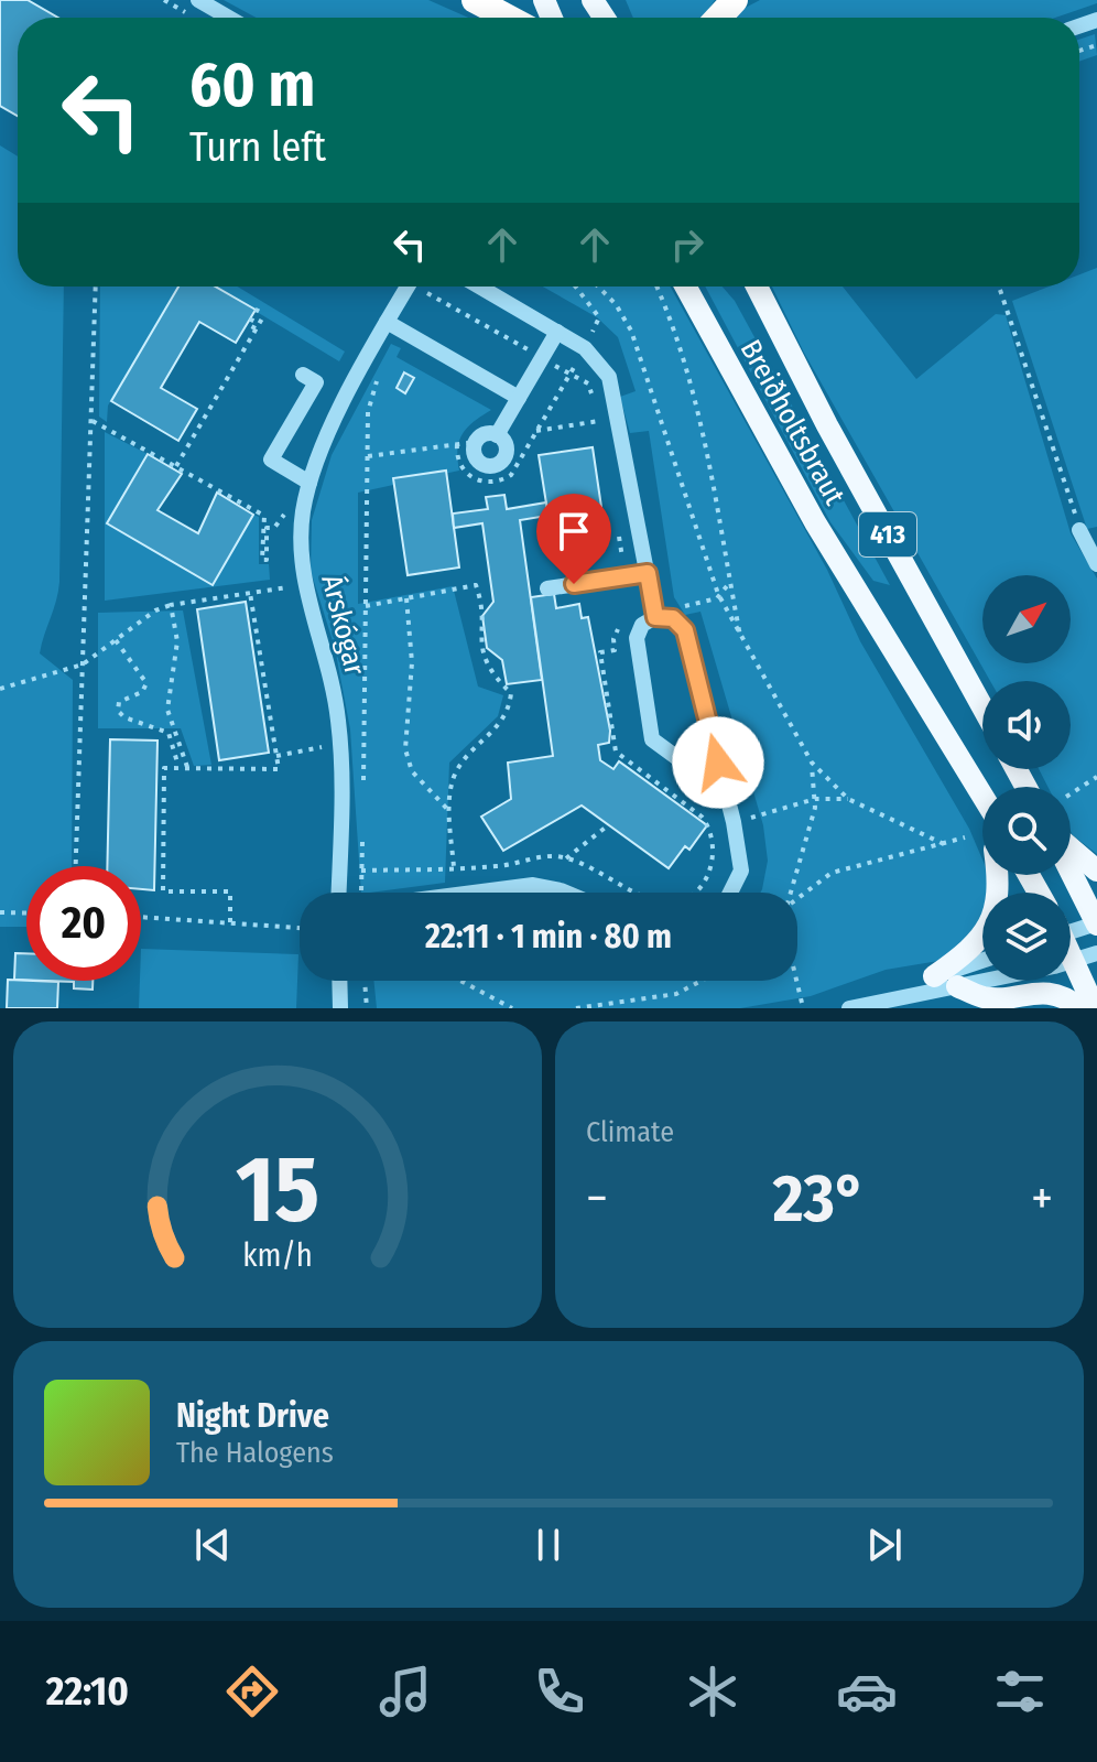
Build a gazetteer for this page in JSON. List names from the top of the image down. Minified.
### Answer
{"streets":{"main road":["Breiðholtsbraut","413"],"street":["Árskógar"]},"north":"top right","page":{"turn":["60 m","Turn left"],"limit":"20","trip":"22:11 · 1 min · 80 m","tile":"Climate","heat":["−","23°","+"],"song":["Night Drive","The Halogens"],"tabs":"22:10","gauge":["15","km/h"]}}
